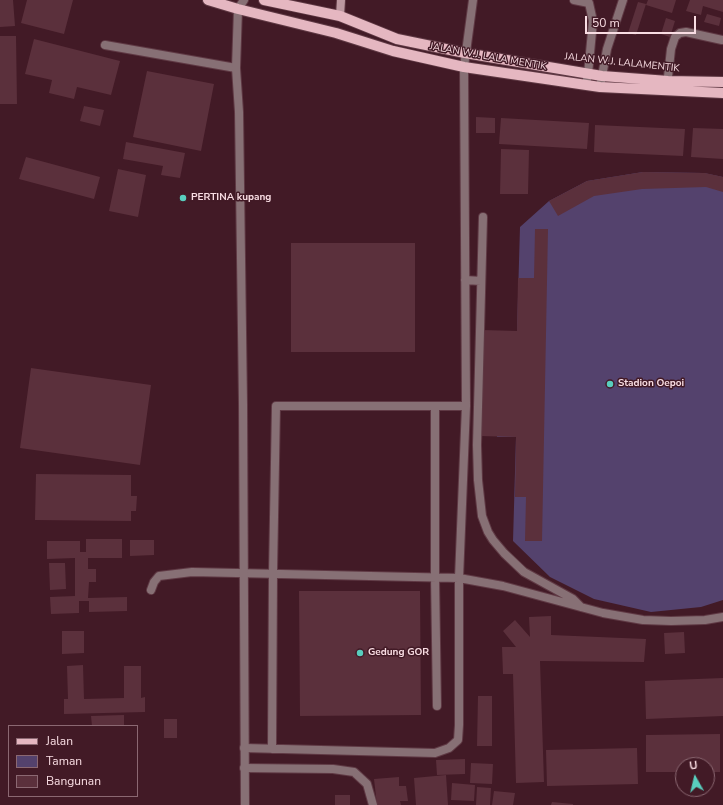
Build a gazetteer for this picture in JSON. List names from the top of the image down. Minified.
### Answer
{"streets":{"main road":["JALAN W.J. LALA MENTIK","JALAN W.J. LALAMENTIK"]},"crossings":[["JALAN W.J. LALA MENTIK","JALAN W.J. LALAMENTIK"]],"places":["PERTINA kupang","Stadion Oepoi","Gedung GOR"],"legend":["Jalan","Taman","Bangunan"],"scale_bar":"50 m","north":"top"}
